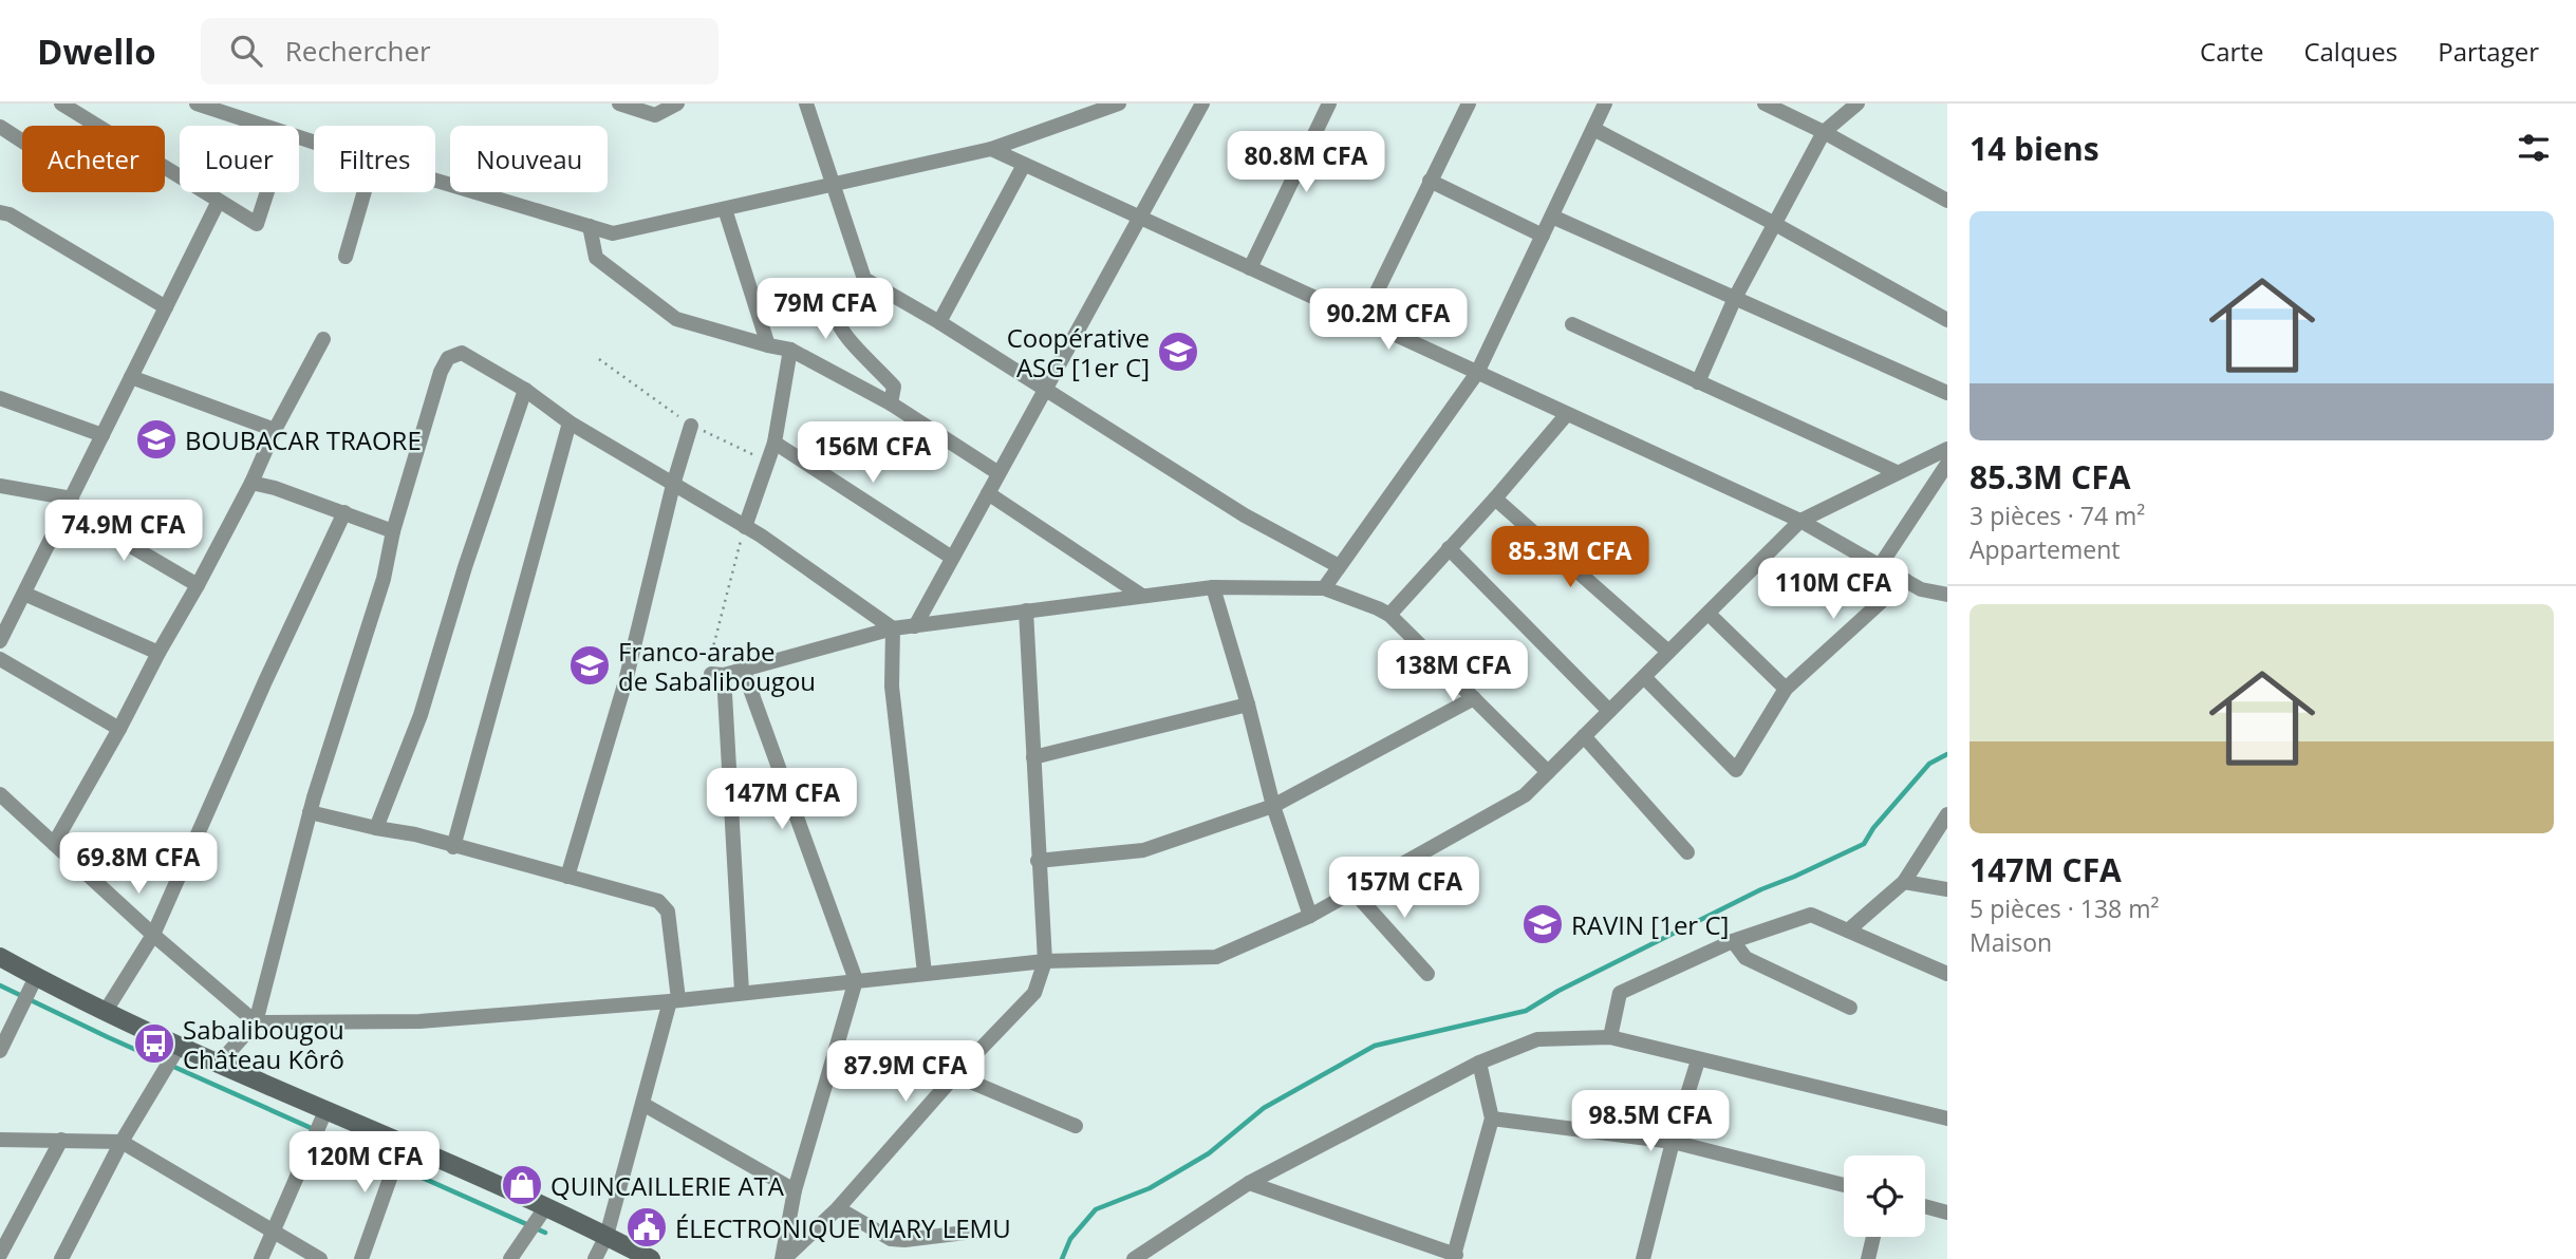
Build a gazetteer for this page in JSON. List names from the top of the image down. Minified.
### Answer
{"places":{"school or university":["Coopérative ASG [1er C]","BOUBACAR TRAORE","Franco-arabe de Sabalibougou","RAVIN [1er C]"],"bus stop":["Sabalibougou Château Kôrô"],"shop":["QUINCAILLERIE ATA"],"public building":["ÉLECTRONIQUE MARY LEMU"]},"page":{"header":"Dwello","search":"Rechercher","nav":["Carte","Calques","Partager"],"heading":"14 biens","chip":["Acheter","Louer","Filtres","Nouveau"],"price":["80.8M CFA","79M CFA","90.2M CFA","156M CFA","74.9M CFA","85.3M CFA","110M CFA","138M CFA","147M CFA","69.8M CFA","157M CFA","87.9M CFA","98.5M CFA","120M CFA"],"list":[{"name":"85.3M CFA","note":"3 pièces · 74 m² · Appartement"},{"name":"147M CFA","note":"5 pièces · 138 m² · Maison"}]}}
